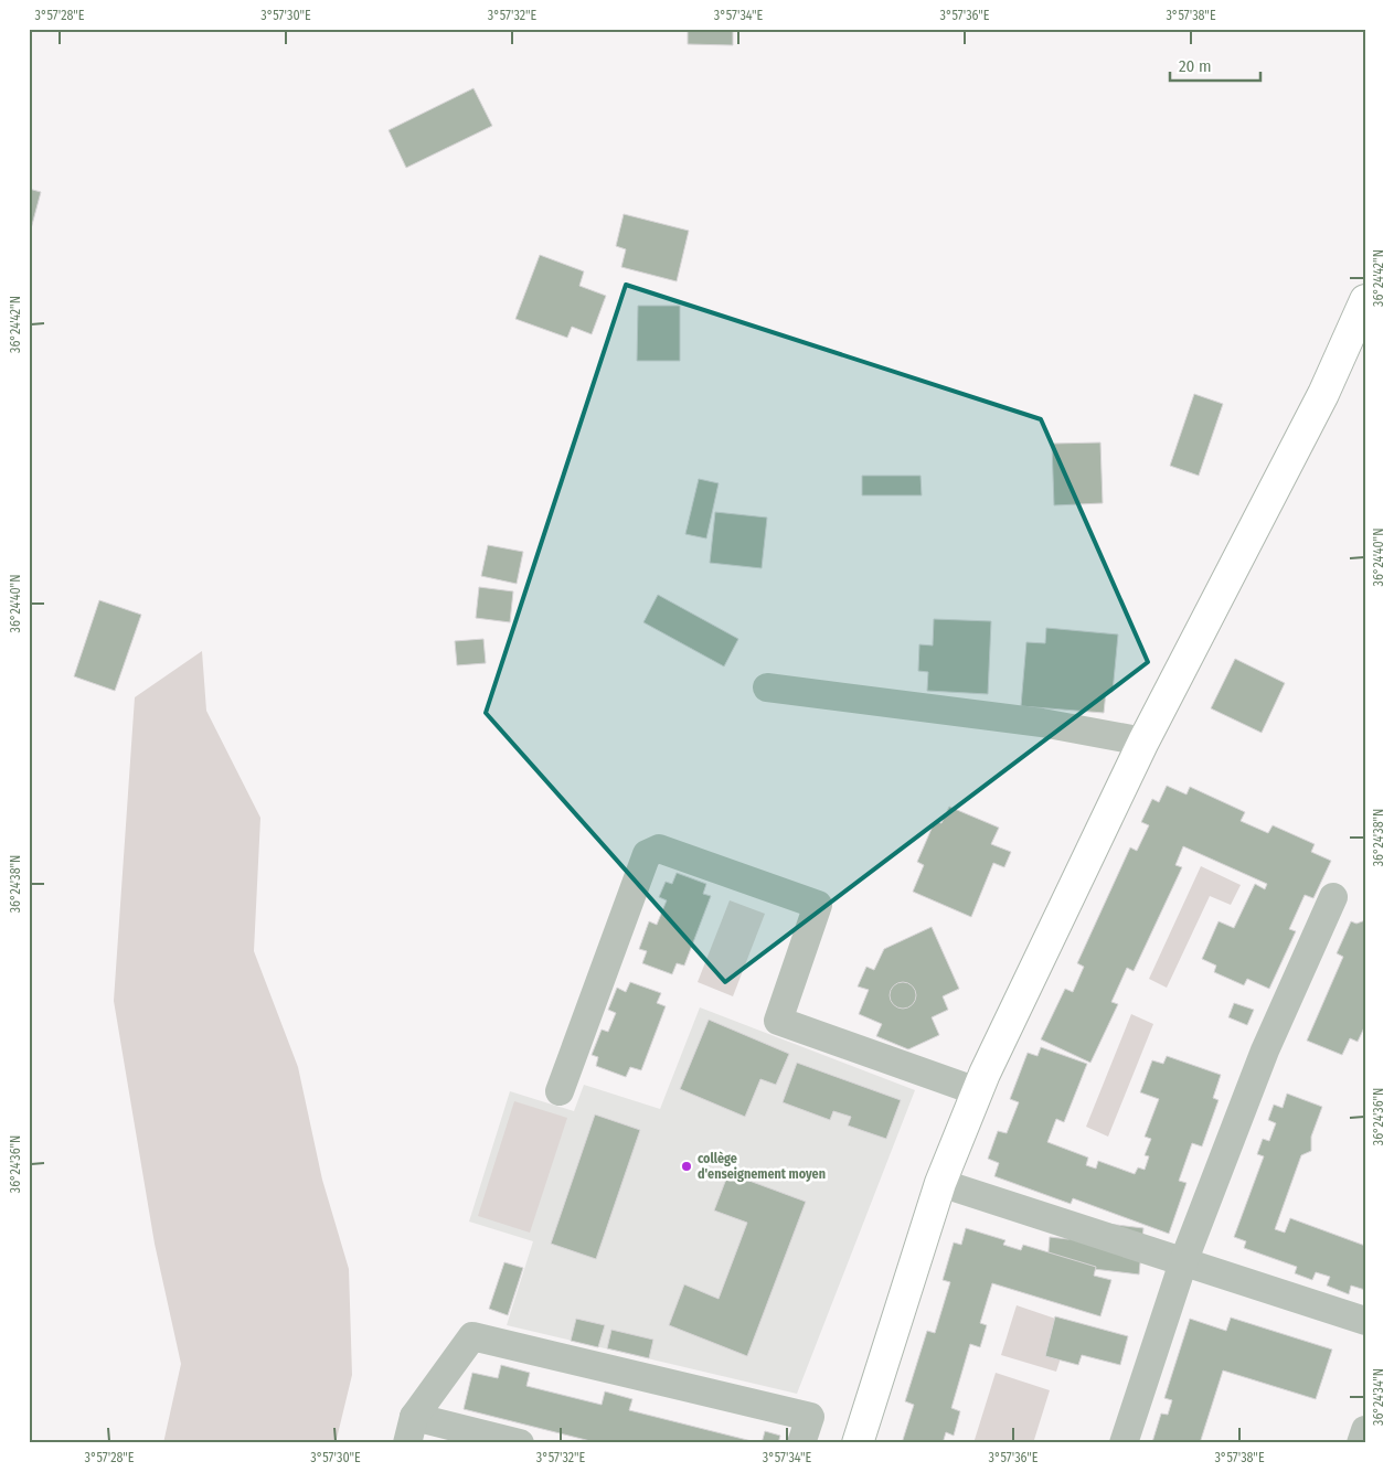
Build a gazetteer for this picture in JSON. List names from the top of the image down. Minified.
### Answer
{"places":["collège d'enseignement moyen"],"scale_bar":"20 m","coordinates":["3°57'28\"E","3°57'30\"E","3°57'32\"E","3°57'34\"E","3°57'36\"E","3°57'38\"E","36°24'42\"N","36°24'40\"N","36°24'38\"N","36°24'36\"N","36°24'34\"N"]}
